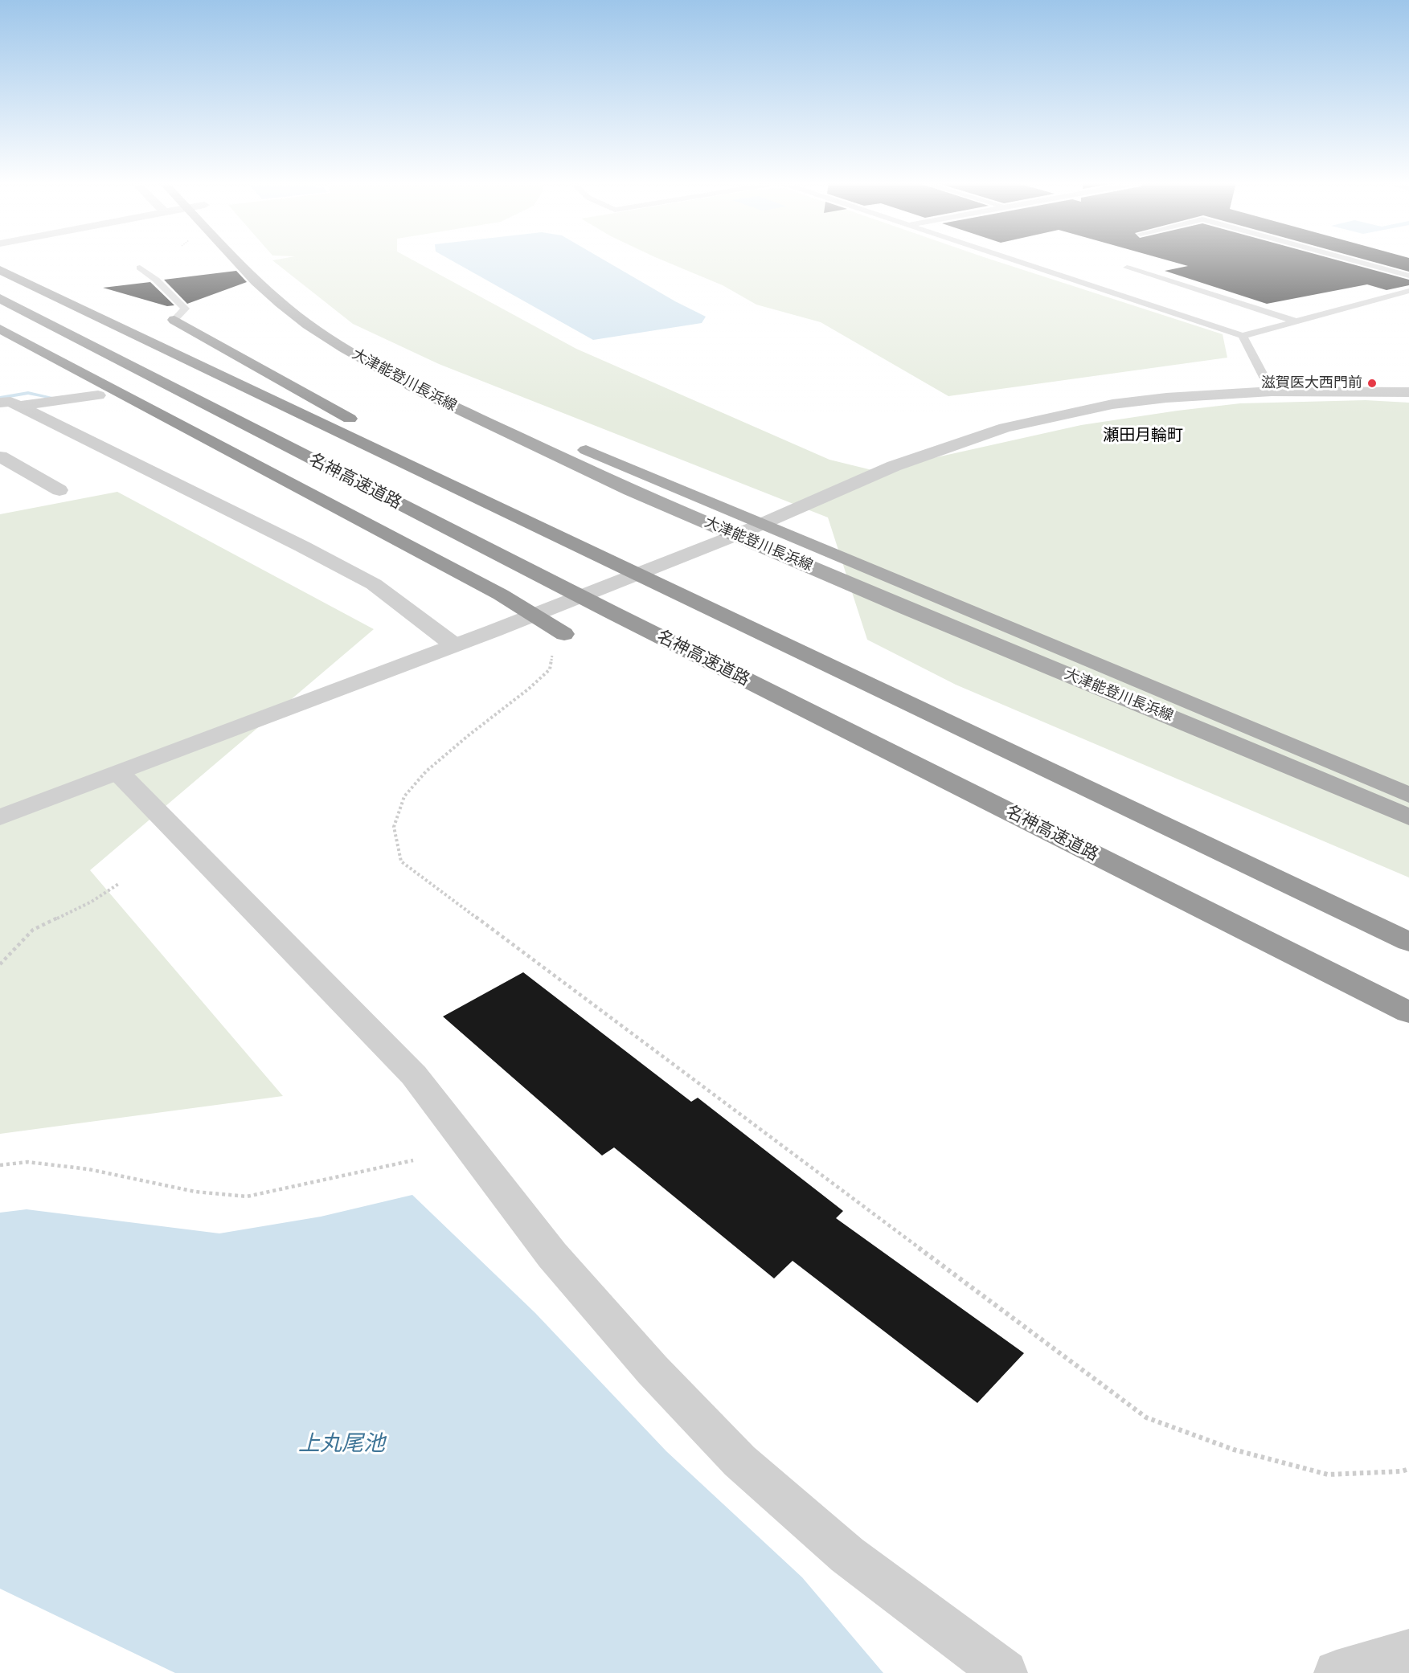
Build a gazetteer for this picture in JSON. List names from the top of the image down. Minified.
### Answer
{"streets":{"highway":["名神高速道路"],"main road":["大津能登川長浜線"]},"districts":["瀬田月輪町"],"water":["上丸尾池"],"places":["滋賀医大西門前"]}
